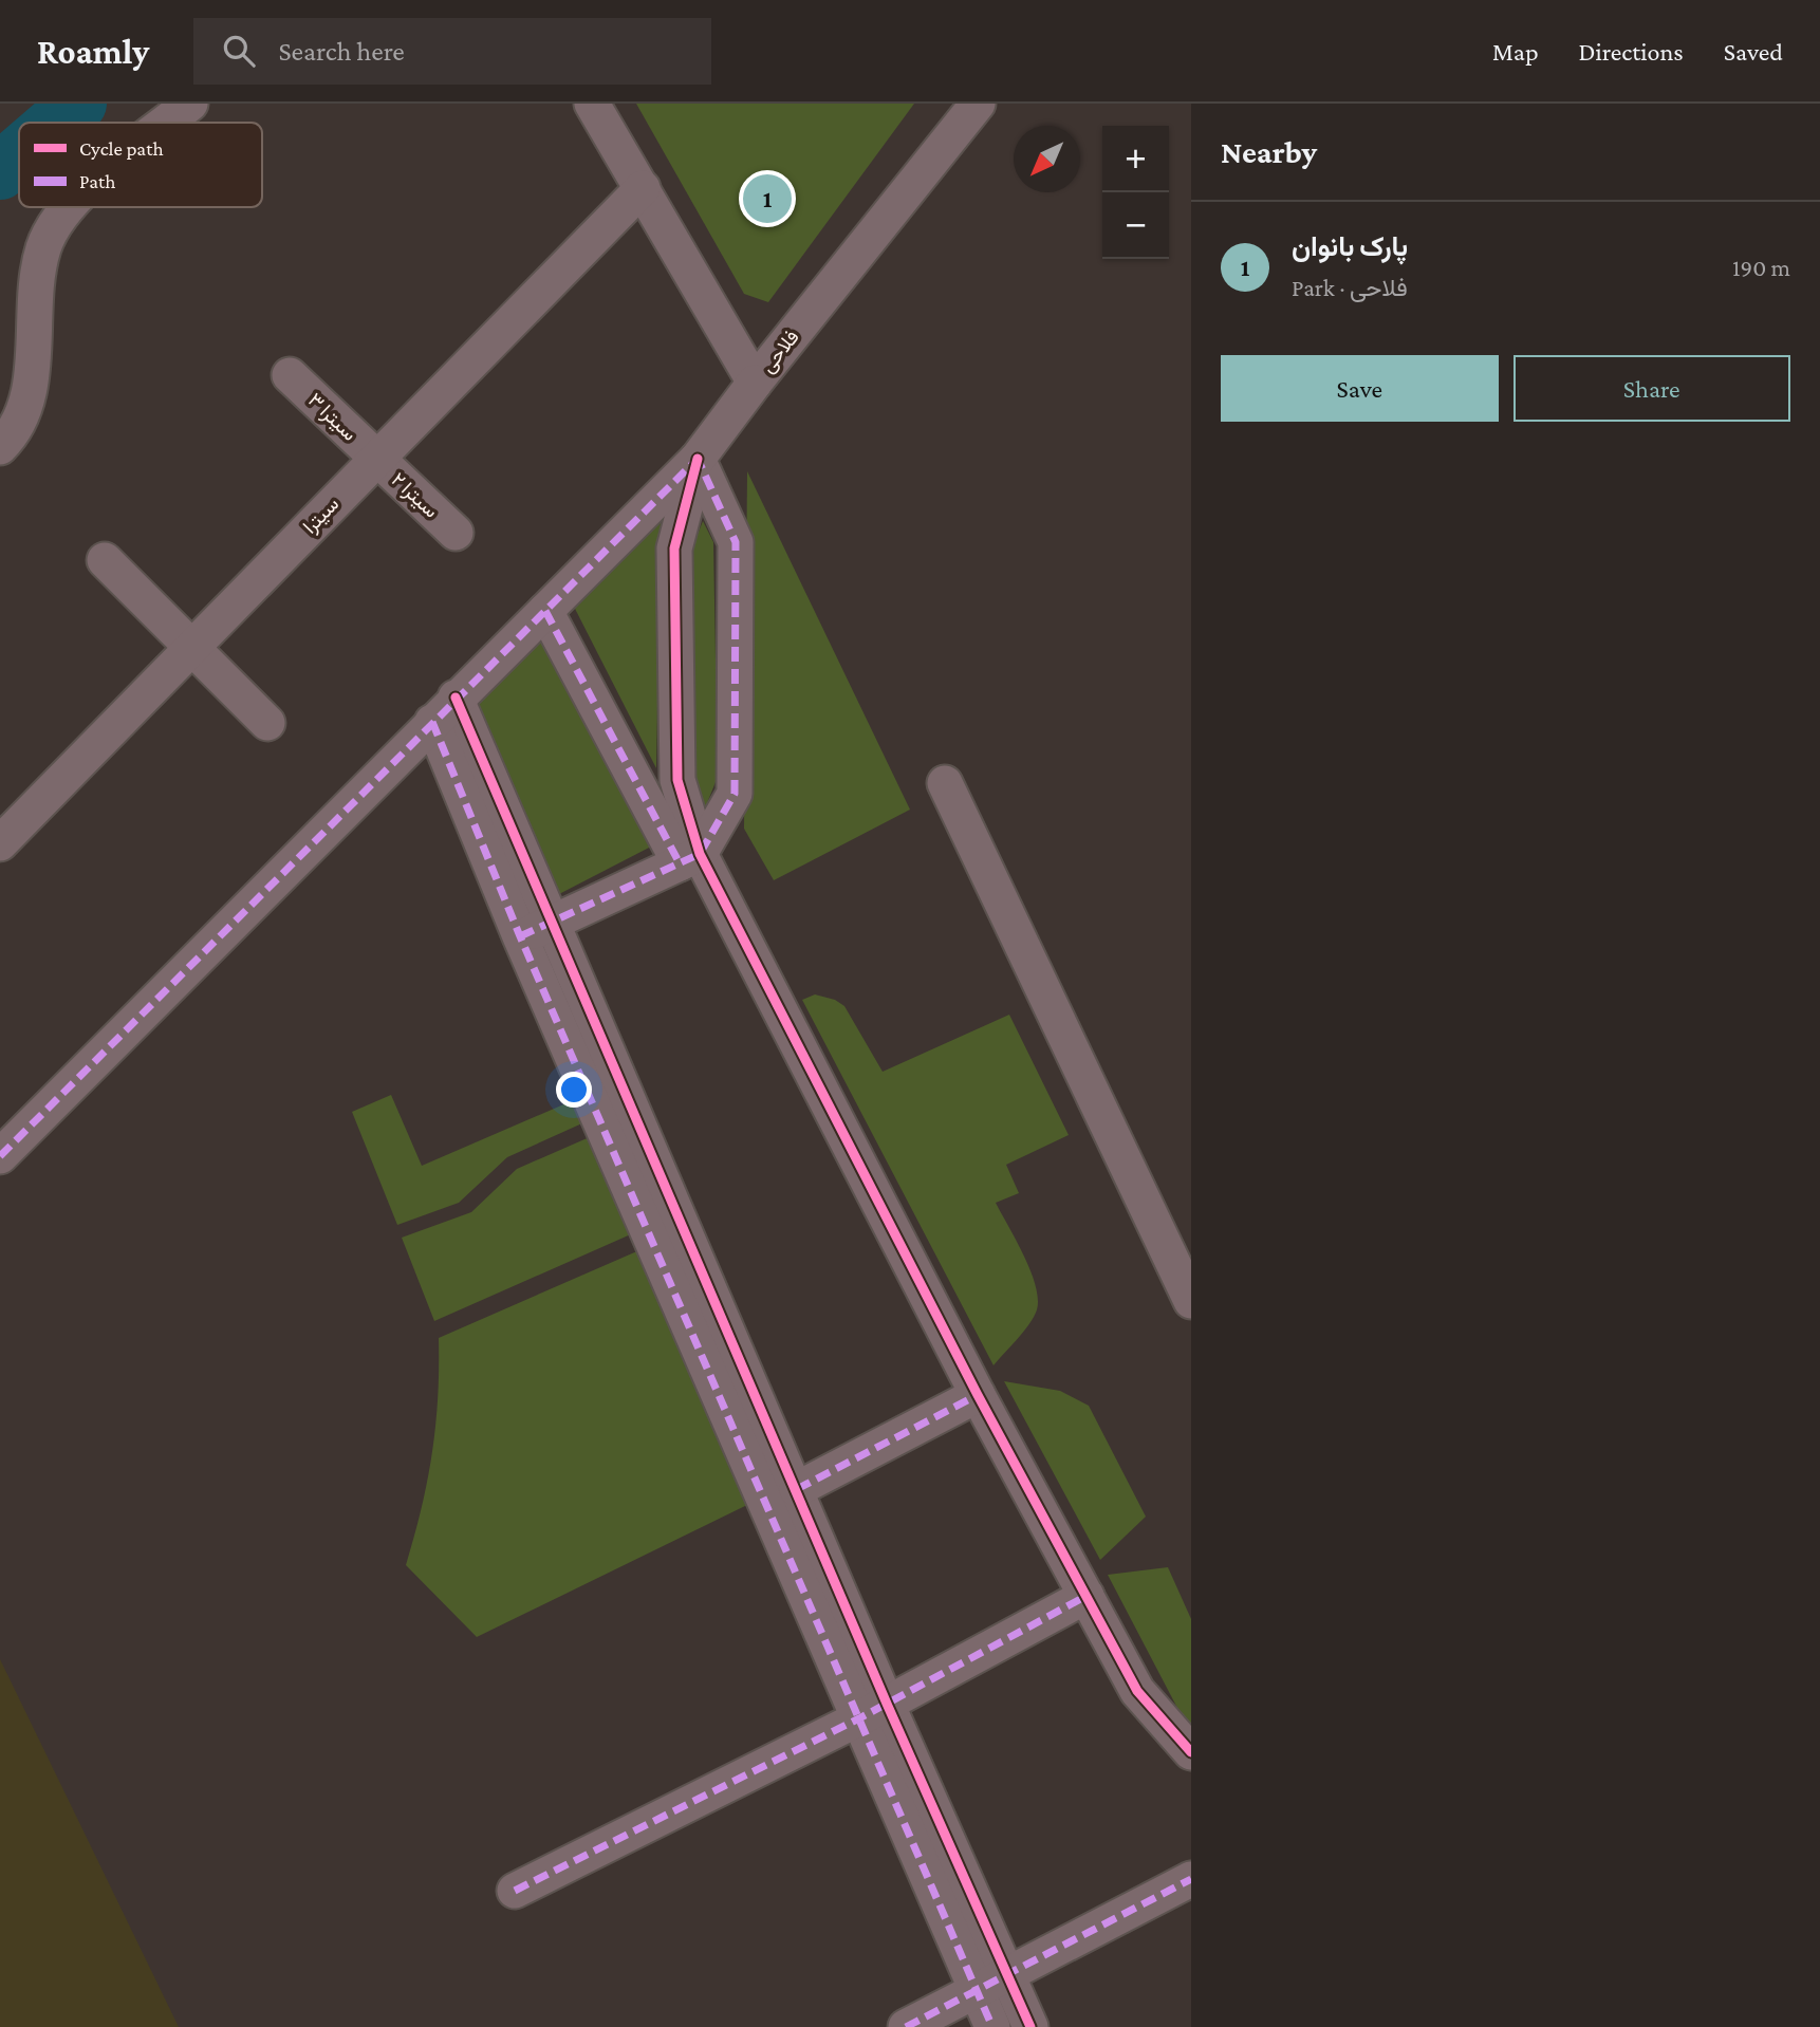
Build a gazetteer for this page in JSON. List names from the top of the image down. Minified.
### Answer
{"streets":{"street":["فلاحی","سیترا ۳","سیترا ۲","سیترا"]},"crossings":[["فلاحی","سیترا"],["سیترا ۳","سیترا ۲"],["سیترا ۳","سیترا"],["سیترا ۲","سیترا"]],"legend":["Cycle path","Path"],"north":"bottom left","page":{"header":"Roamly","search":"Search here","nav":["Map","Directions","Saved"],"heading":"Nearby","map_buttons":["+","−"],"pins":"1","list":[{"mark":"1","name":"پارک بانوان","note":"Park · فلاحی","value":"190 m"}],"buttons":["Save","Share"]}}
